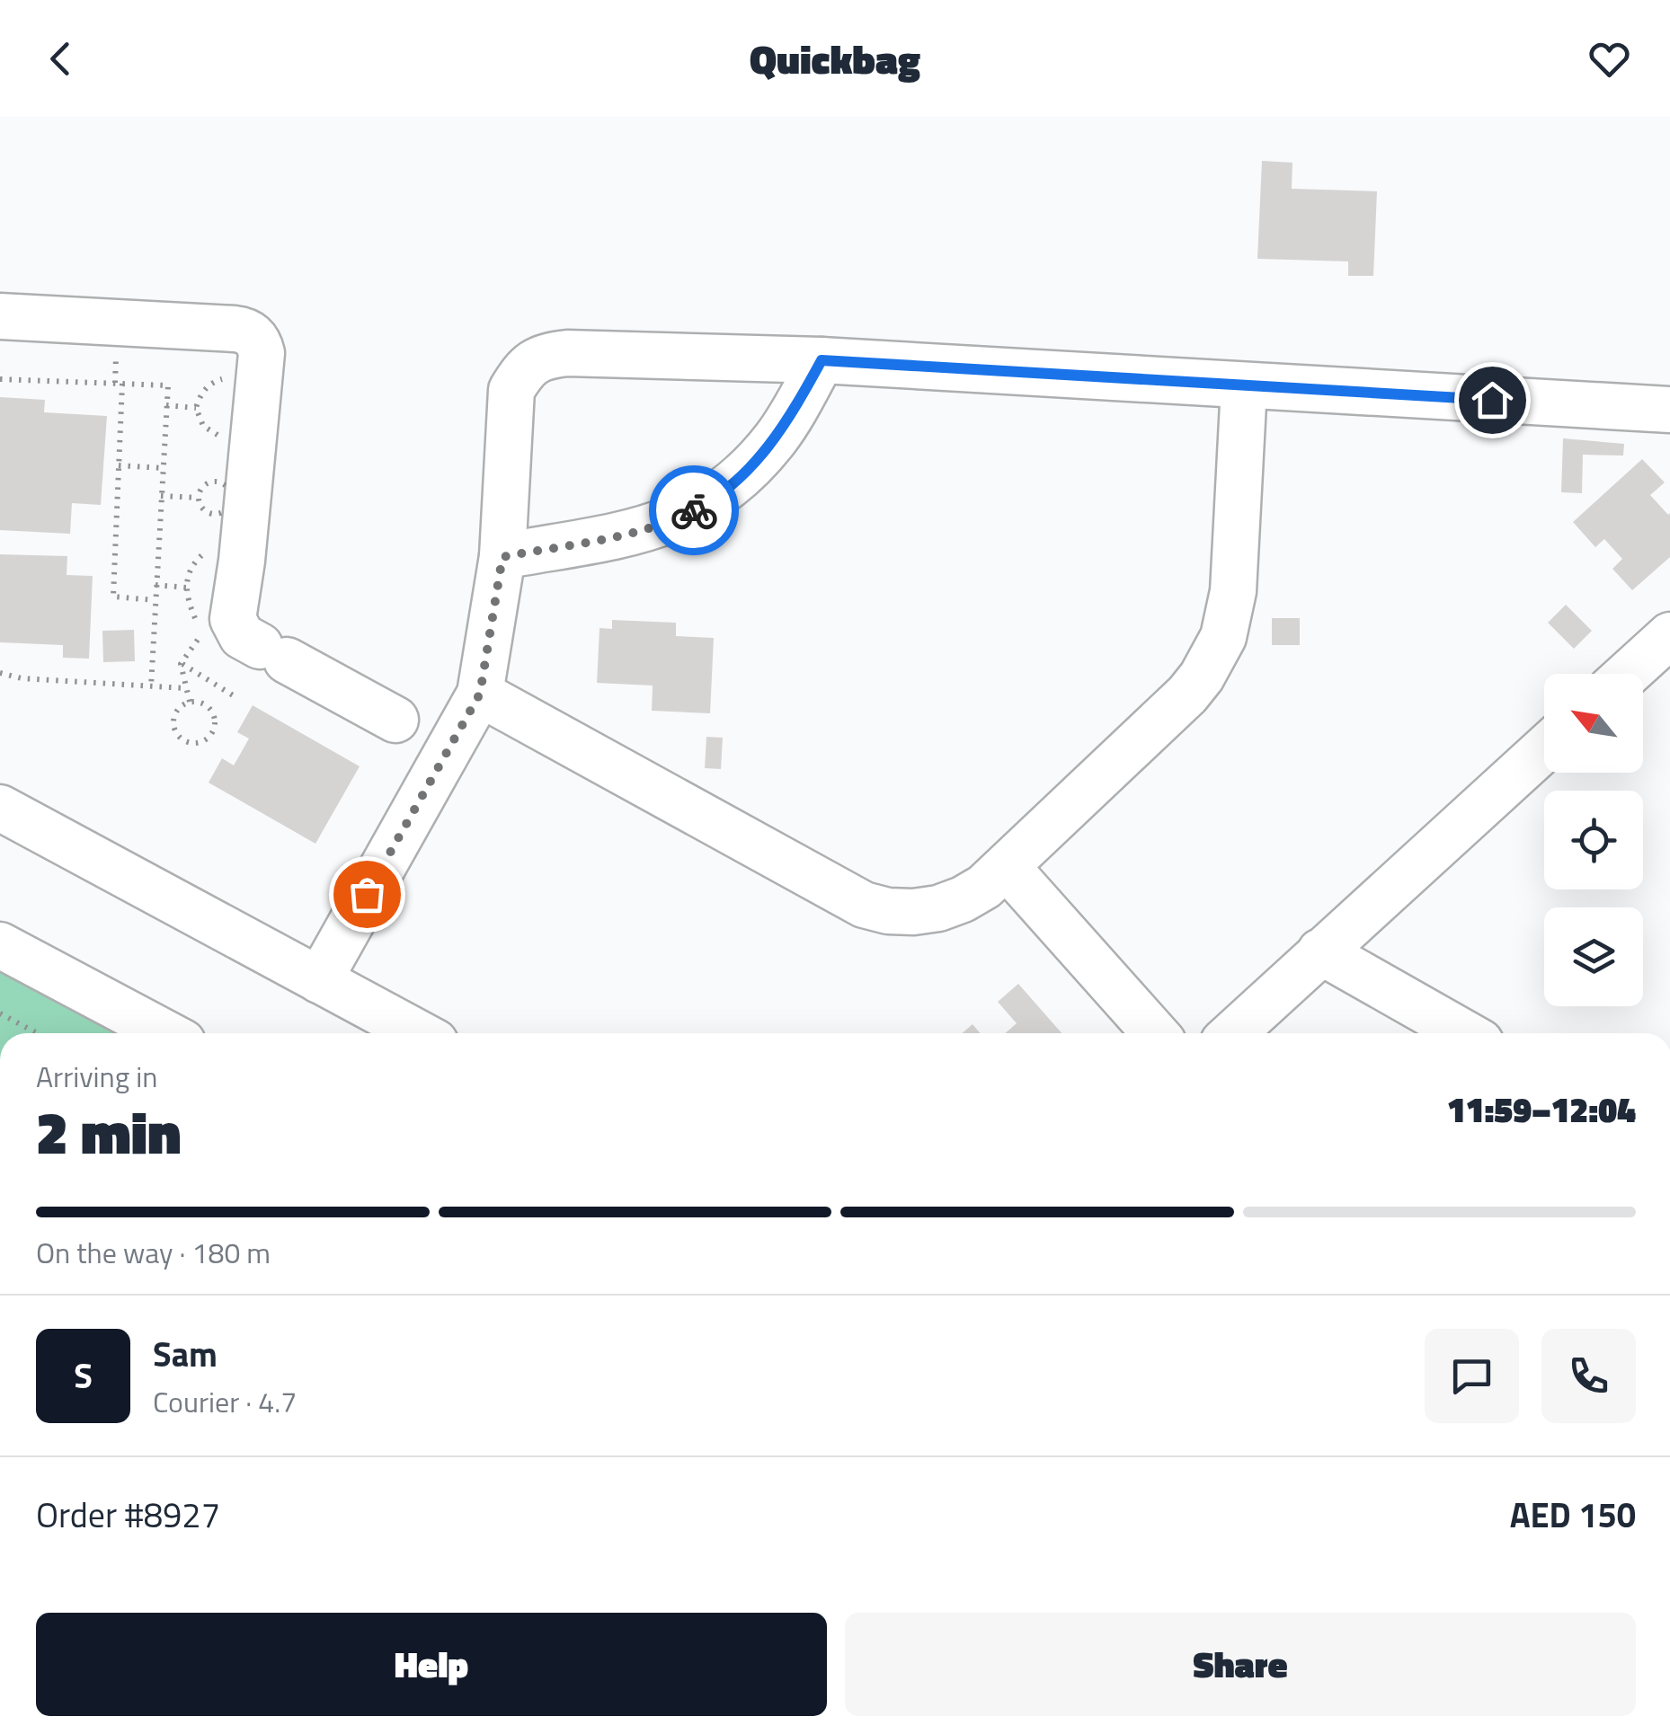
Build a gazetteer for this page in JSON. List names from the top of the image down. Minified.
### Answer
{"north":"top left","page":{"header":"Quickbag","heading":["2 min","Arriving in","11:59–12:04"],"panel":["Sam","Courier · 4.7","Order #8927","AED 150"],"bar":"On the way · 180 m","round":"S","buttons":["Help","Share"]}}
